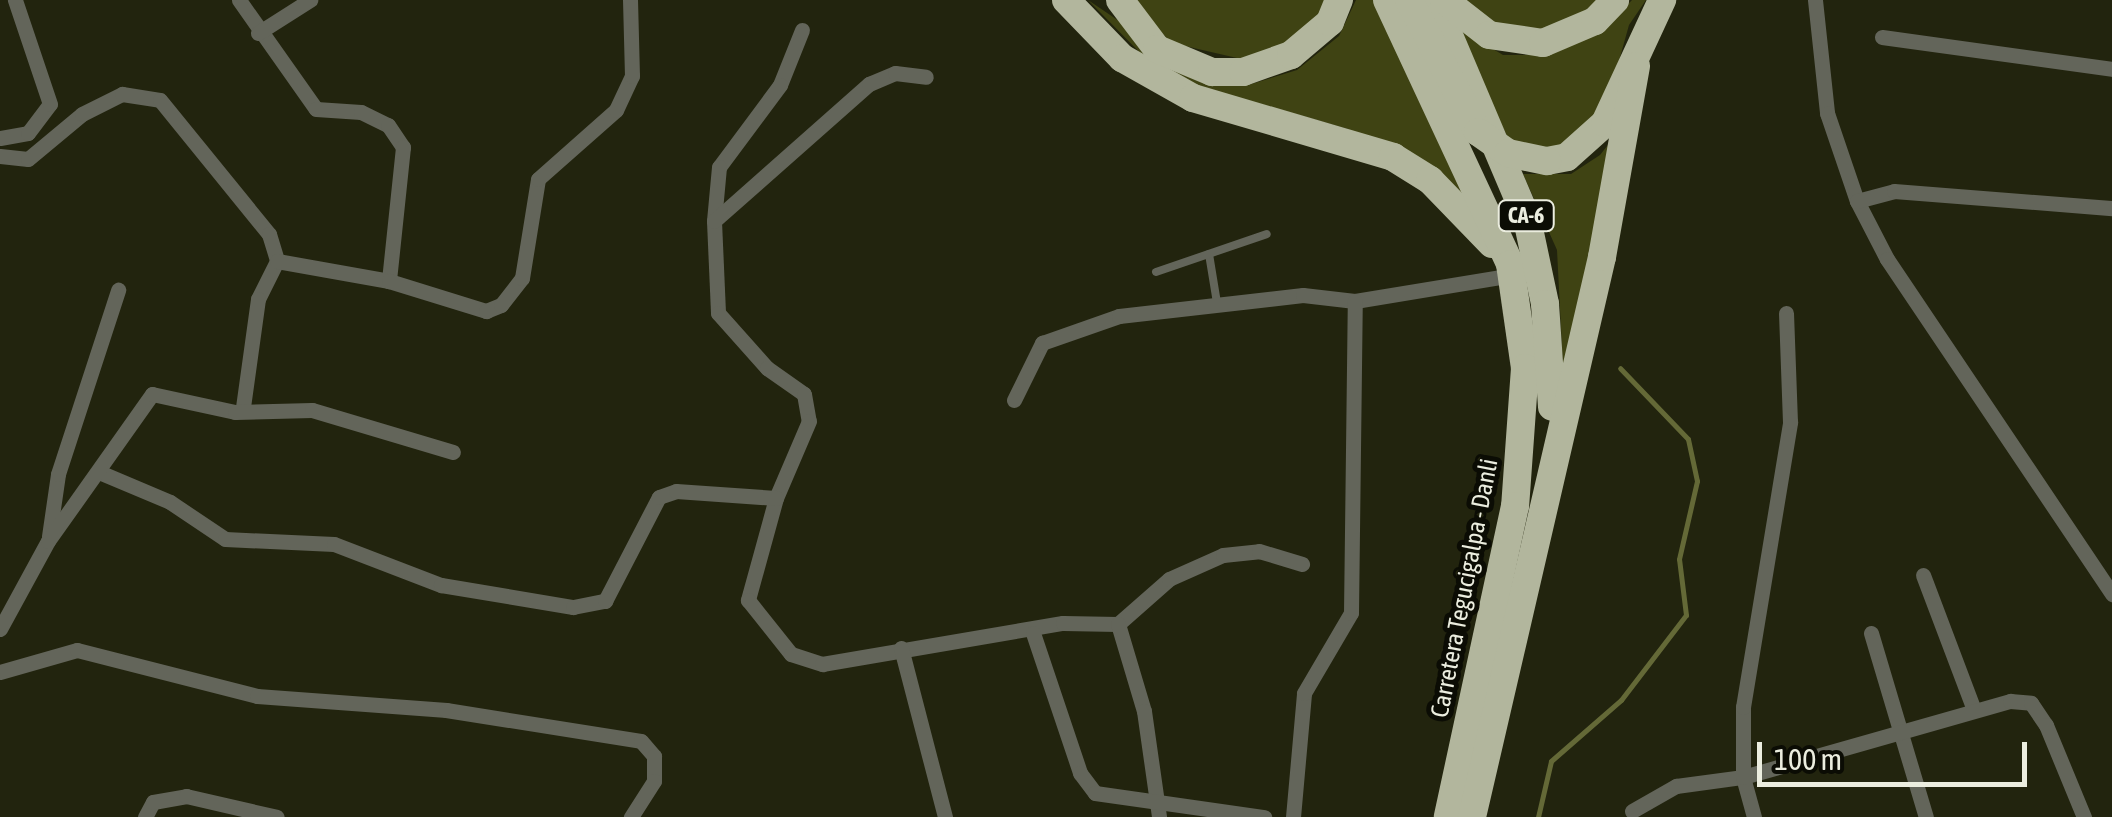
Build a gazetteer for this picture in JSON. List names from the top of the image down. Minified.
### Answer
{"streets":{"highway":["CA-6","Carretera Tegucigalpa - Danli"]},"crossings":[["CA-6","Carretera Tegucigalpa - Danli"]],"scale_bar":"100 m"}
